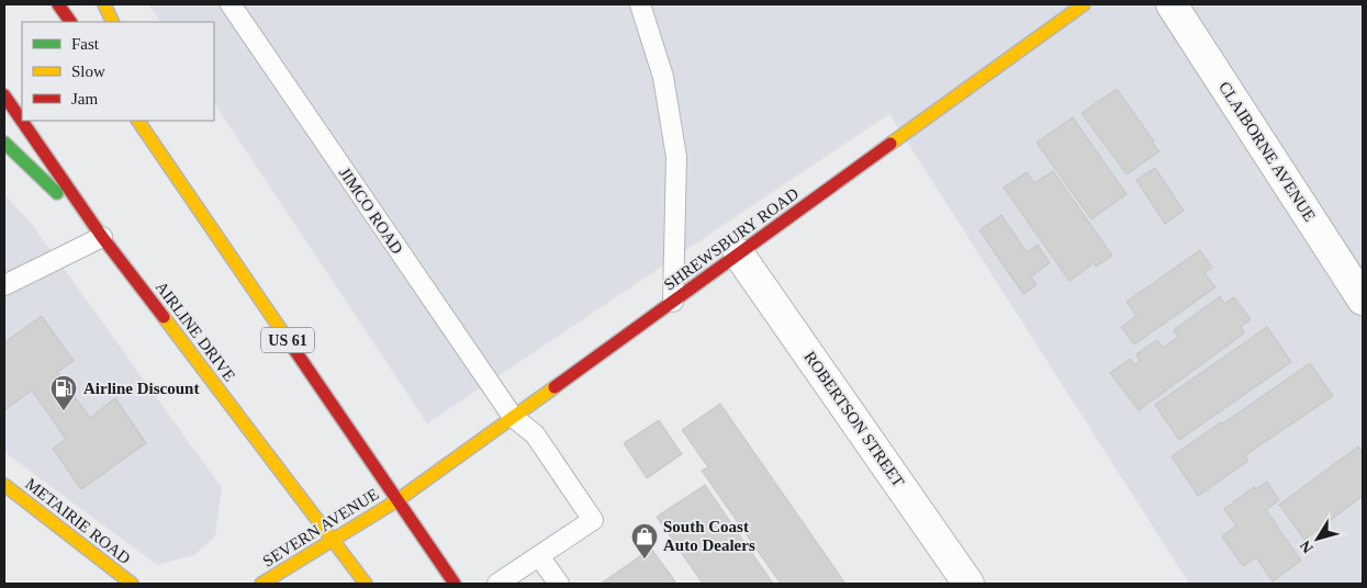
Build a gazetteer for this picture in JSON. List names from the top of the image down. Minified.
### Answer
{"streets":{"main road":["SHREWSBURY ROAD","AIRLINE DRIVE","US 61","METAIRIE ROAD","SEVERN AVENUE"],"street":["CLAIBORNE AVENUE","ROBERTSON STREET"],"lane":["JIMCO ROAD"]},"crossings":[["JIMCO ROAD","SHREWSBURY ROAD"],["SHREWSBURY ROAD","US 61"],["SHREWSBURY ROAD","ROBERTSON STREET"],["SHREWSBURY ROAD","SEVERN AVENUE"],["AIRLINE DRIVE","SEVERN AVENUE"],["US 61","SEVERN AVENUE"]],"places":{"fuel station":["Airline Discount"],"shop":["South Coast Auto Dealers"]},"legend":["Fast","Slow","Jam"],"north":"bottom left"}
